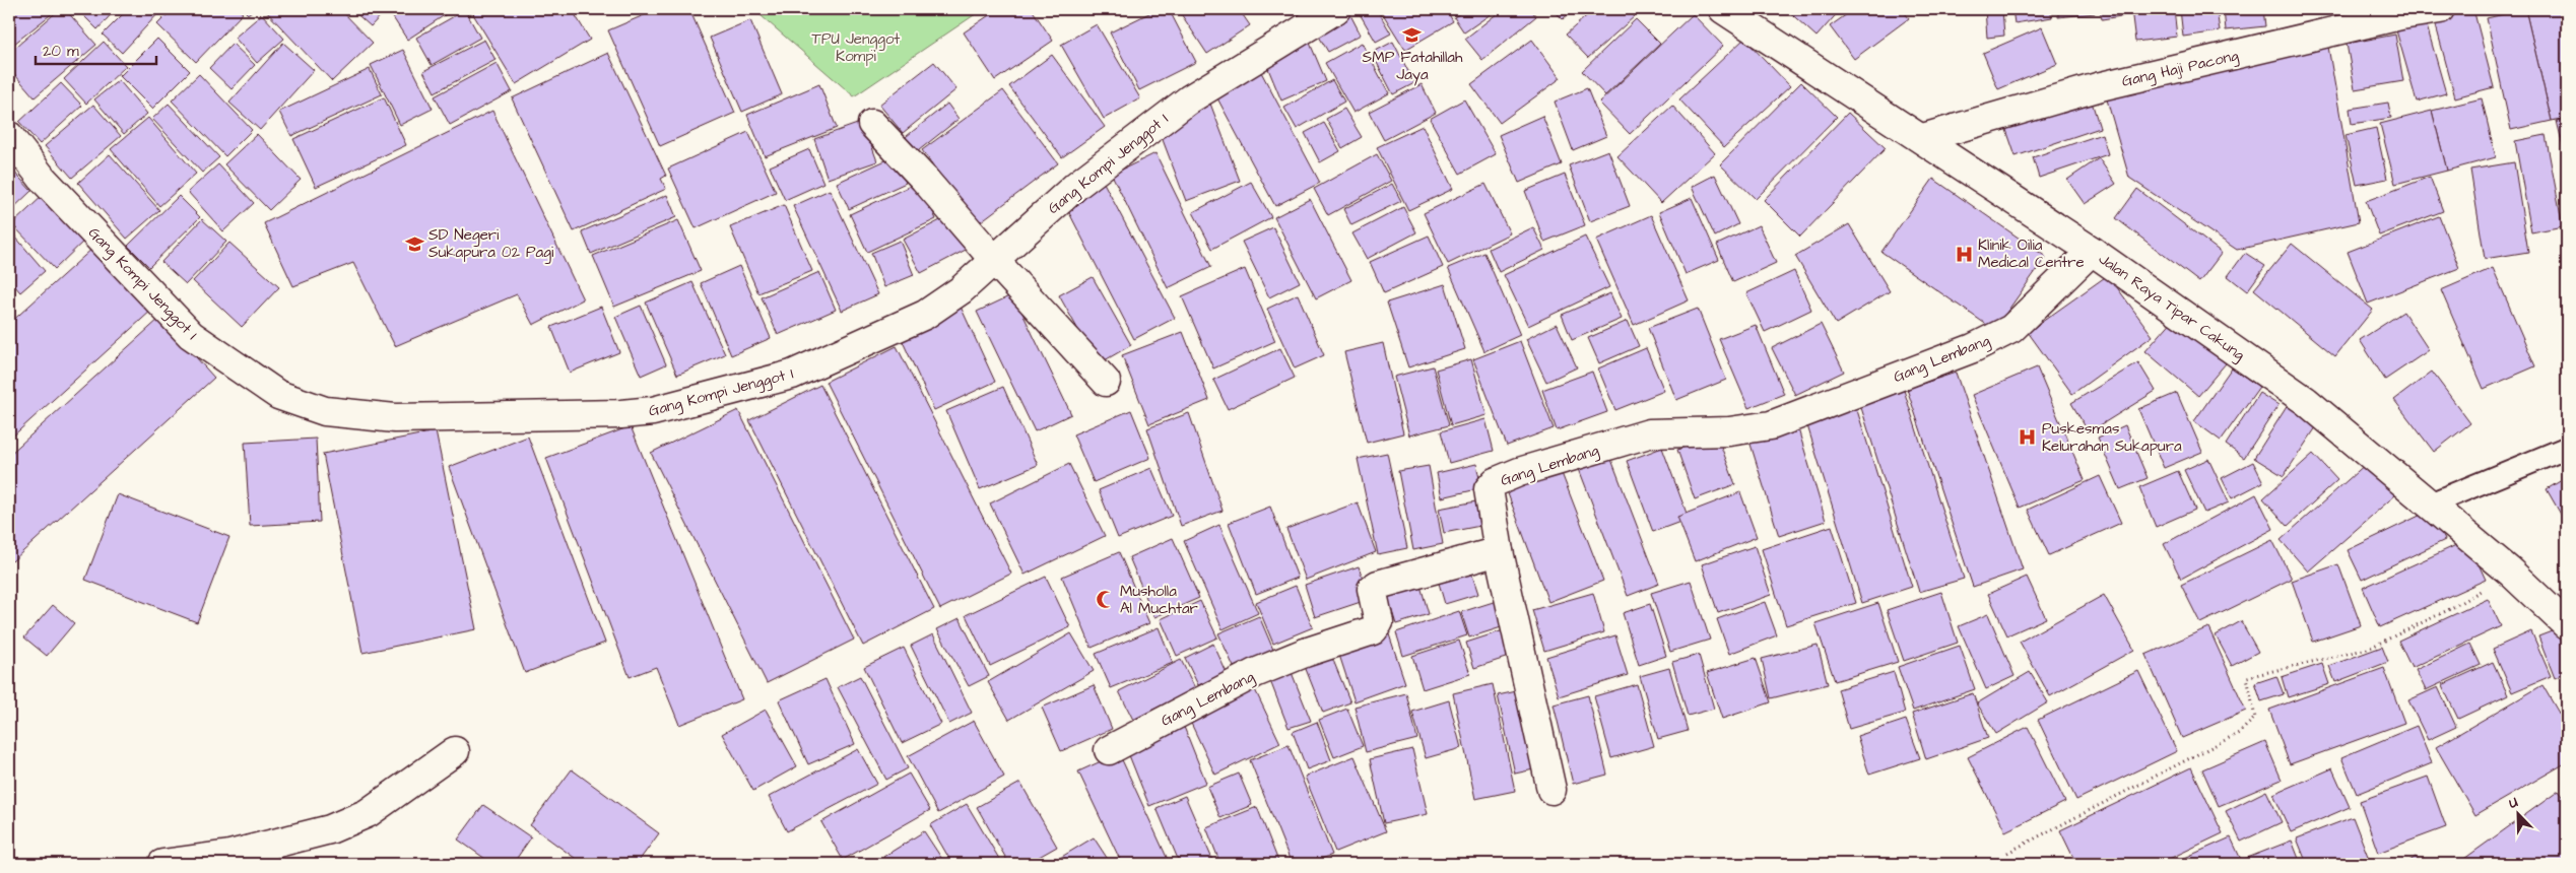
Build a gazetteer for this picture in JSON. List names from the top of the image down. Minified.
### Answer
{"streets":{"street":["Gang Haji Pacong","Gang Kompi Jenggot I","Jalan Raya Tipar Cakung","Gang Lembang"]},"crossings":[["Gang Haji Pacong","Jalan Raya Tipar Cakung"],["Jalan Raya Tipar Cakung","Gang Lembang"]],"parks":["TPU Jenggot Kompi"],"places":{"school or university":["SMP Fatahillah Jaya","SD Negeri Sukapura 02 Pagi"],"hospital":["Klinik Oilia Medical Centre","Puskesmas Kelurahan Sukapura"],"mosque":["Musholla Al Muchtar"]},"scale_bar":"20 m","north":"top left"}
